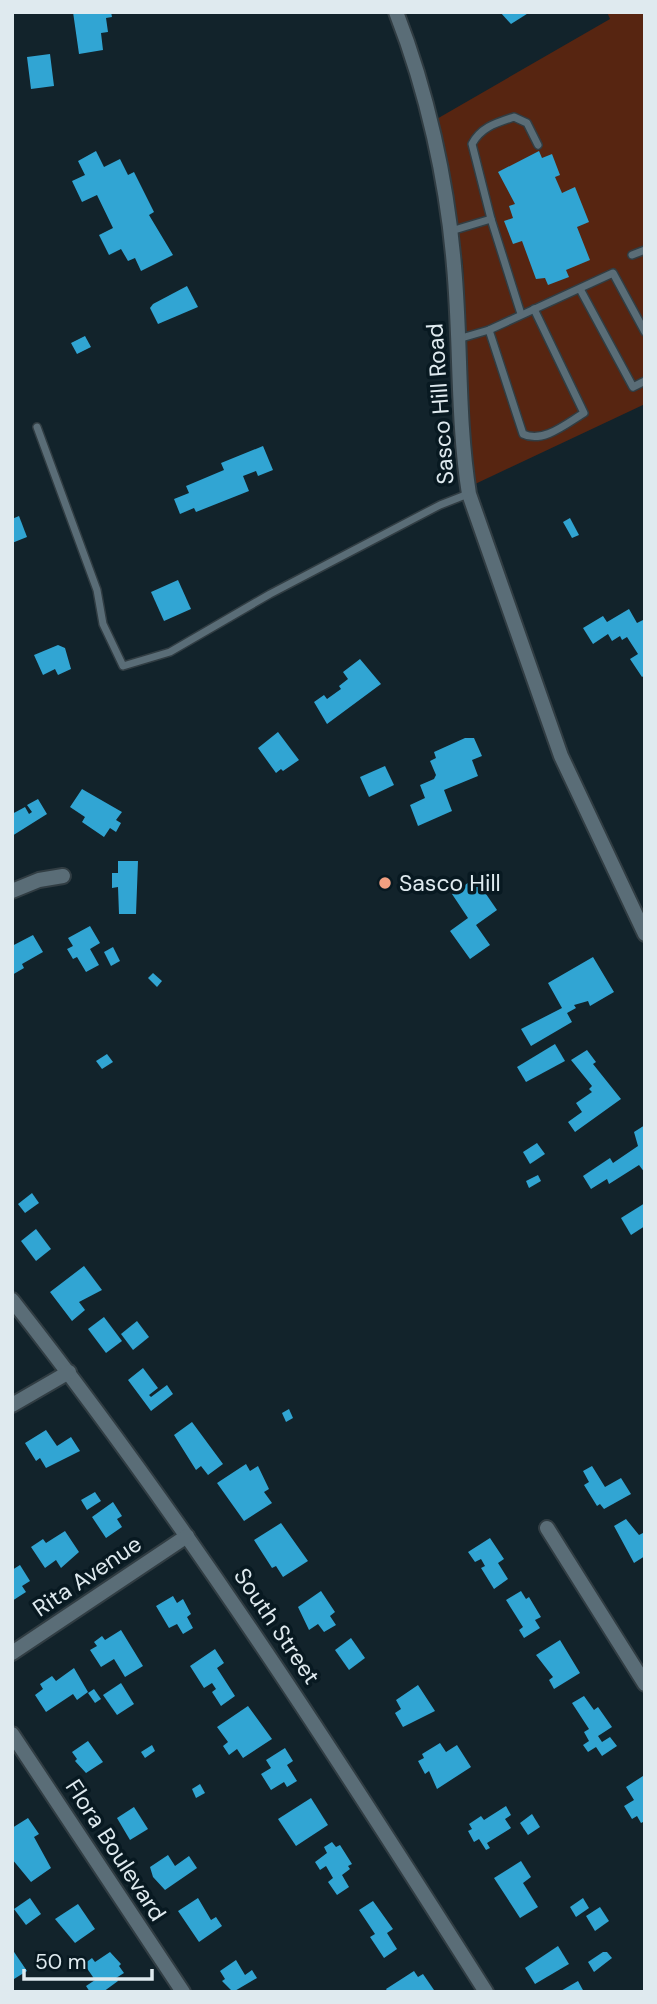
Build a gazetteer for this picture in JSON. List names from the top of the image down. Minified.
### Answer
{"streets":{"street":["Sasco Hill Road","Rita Avenue","South Street","Flora Boulevard"]},"crossings":[["Rita Avenue","South Street"]],"places":["Sasco Hill"],"scale_bar":"50 m"}
